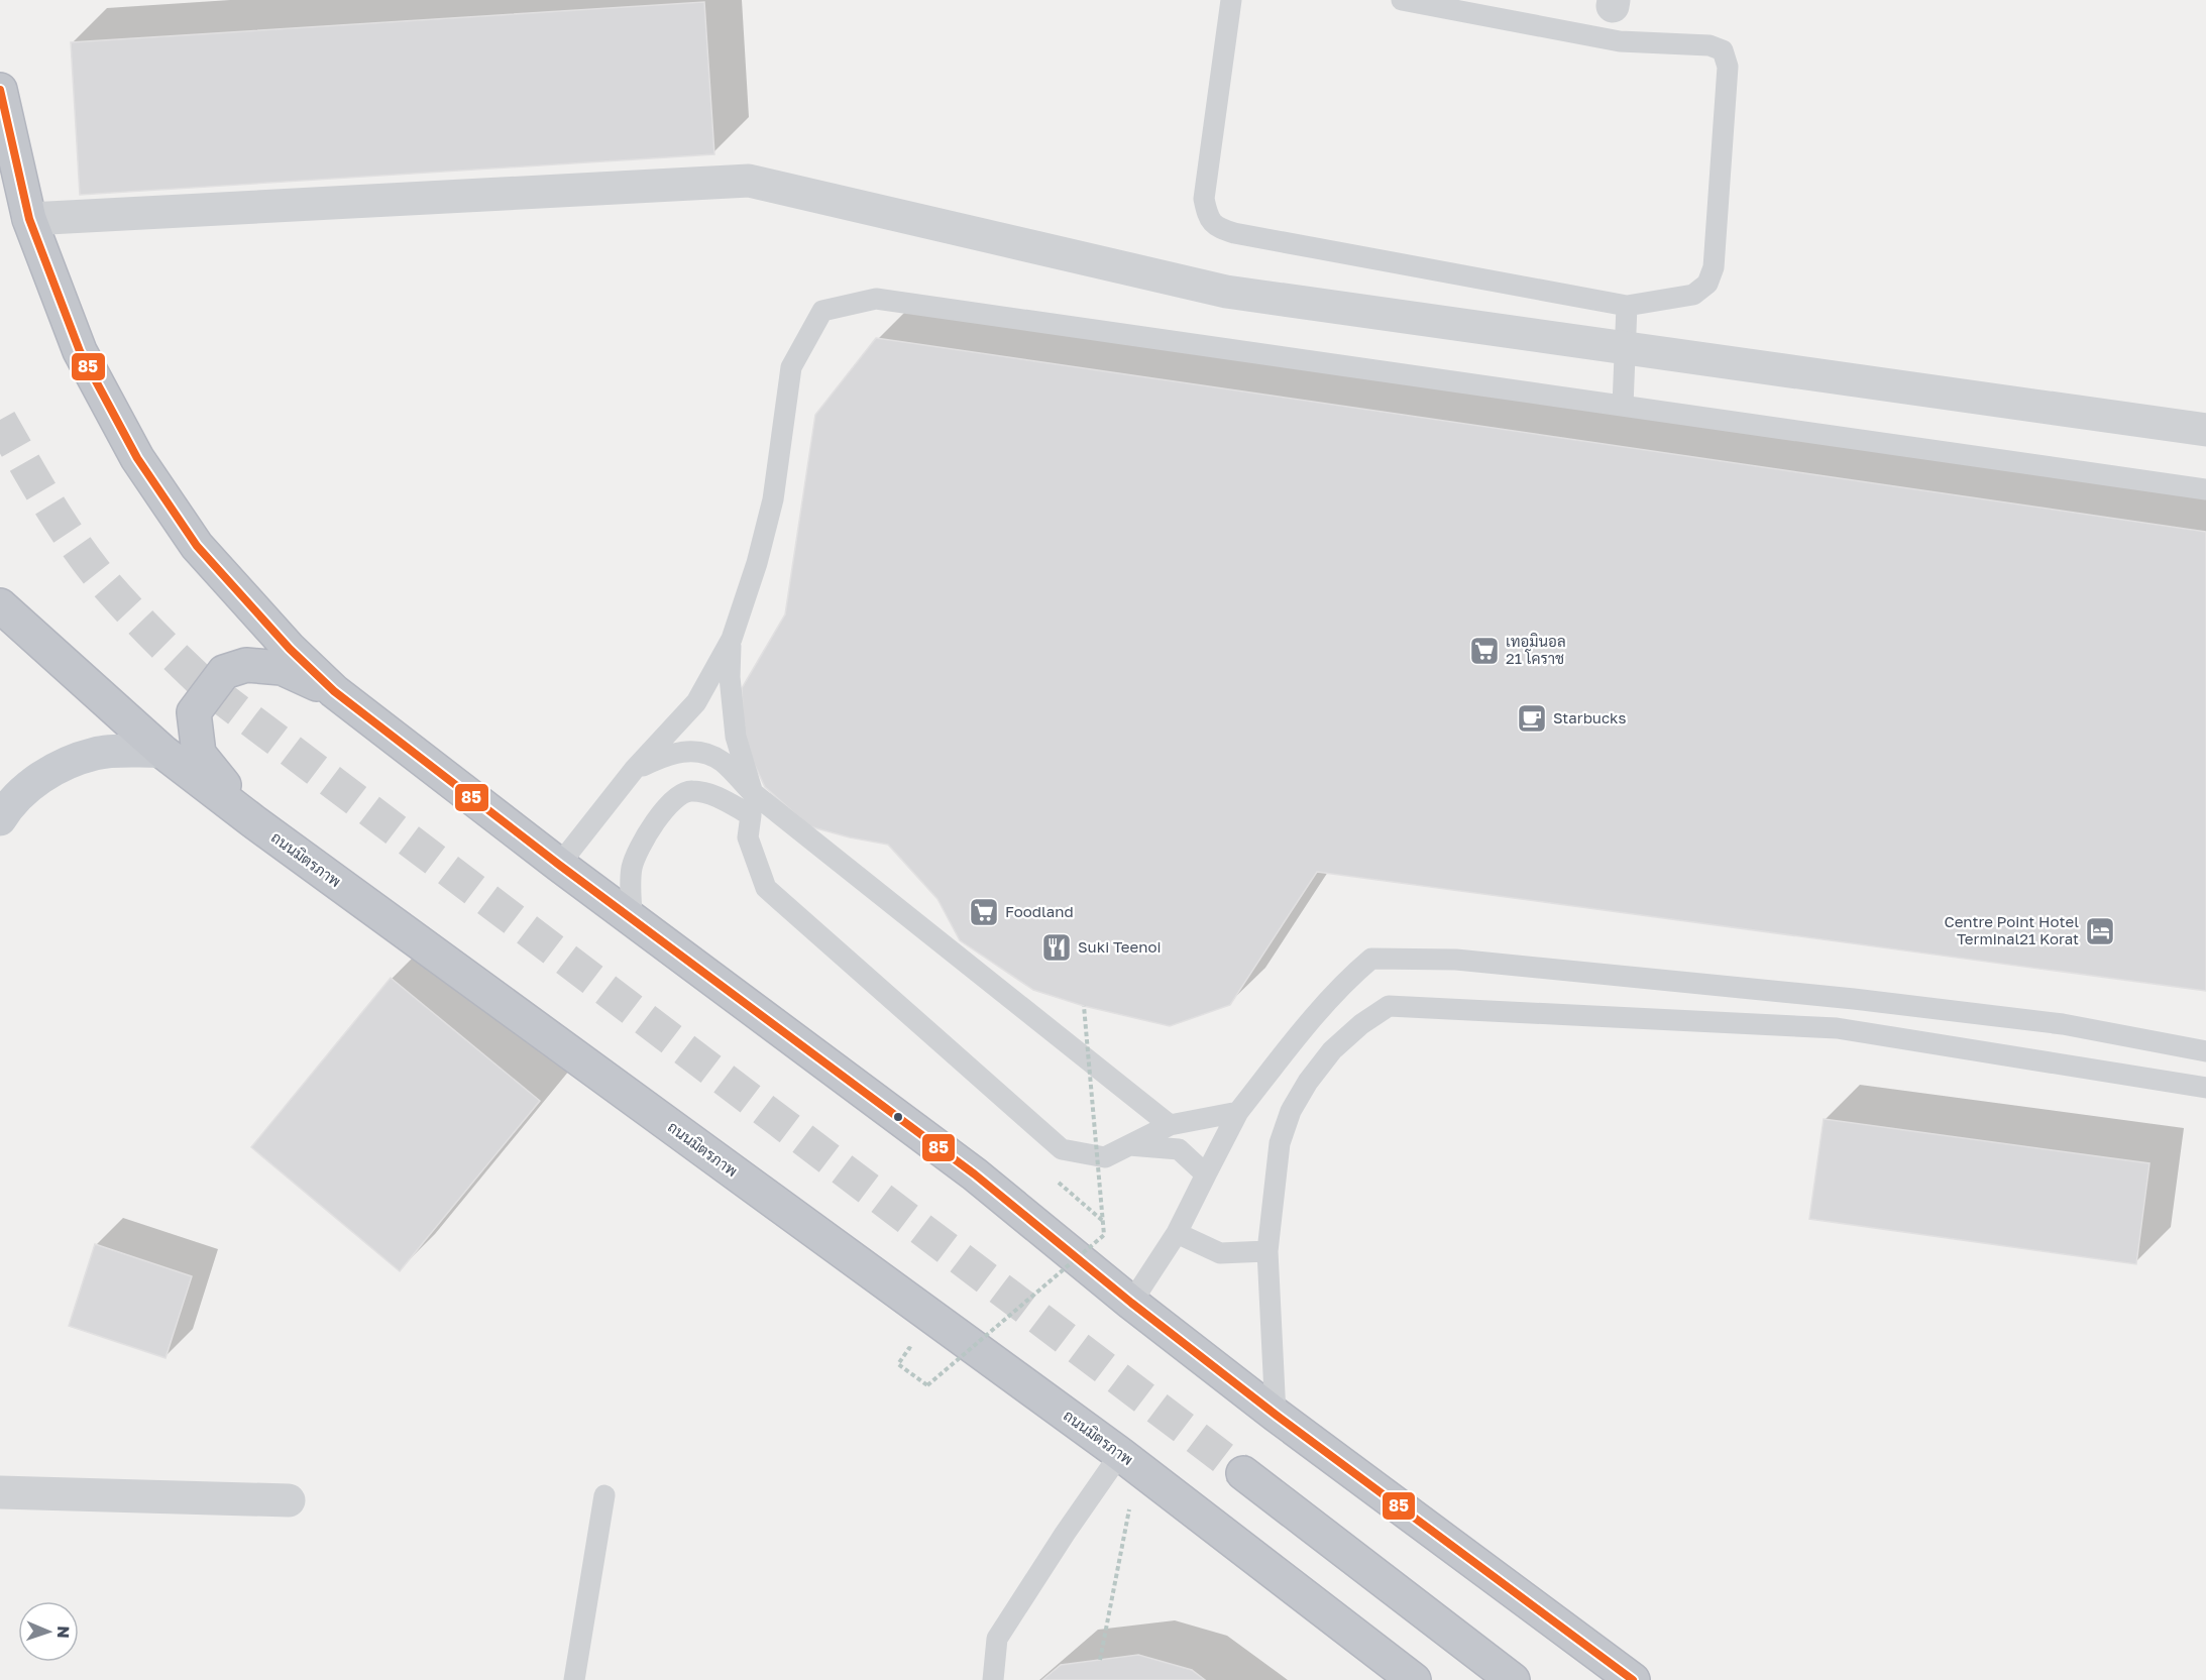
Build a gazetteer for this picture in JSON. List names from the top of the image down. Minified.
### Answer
{"streets":{"highway":["ถนนมิตรภาพ"]},"places":{"supermarket":["เทอมินอล 21 โคราช","Foodland"],"cafe":["Starbucks"],"hotel":["Centre Point Hotel Terminal21 Korat"],"restaurant":["Suki Teenoi"]},"lines":["transit line 85"],"north":"right"}
